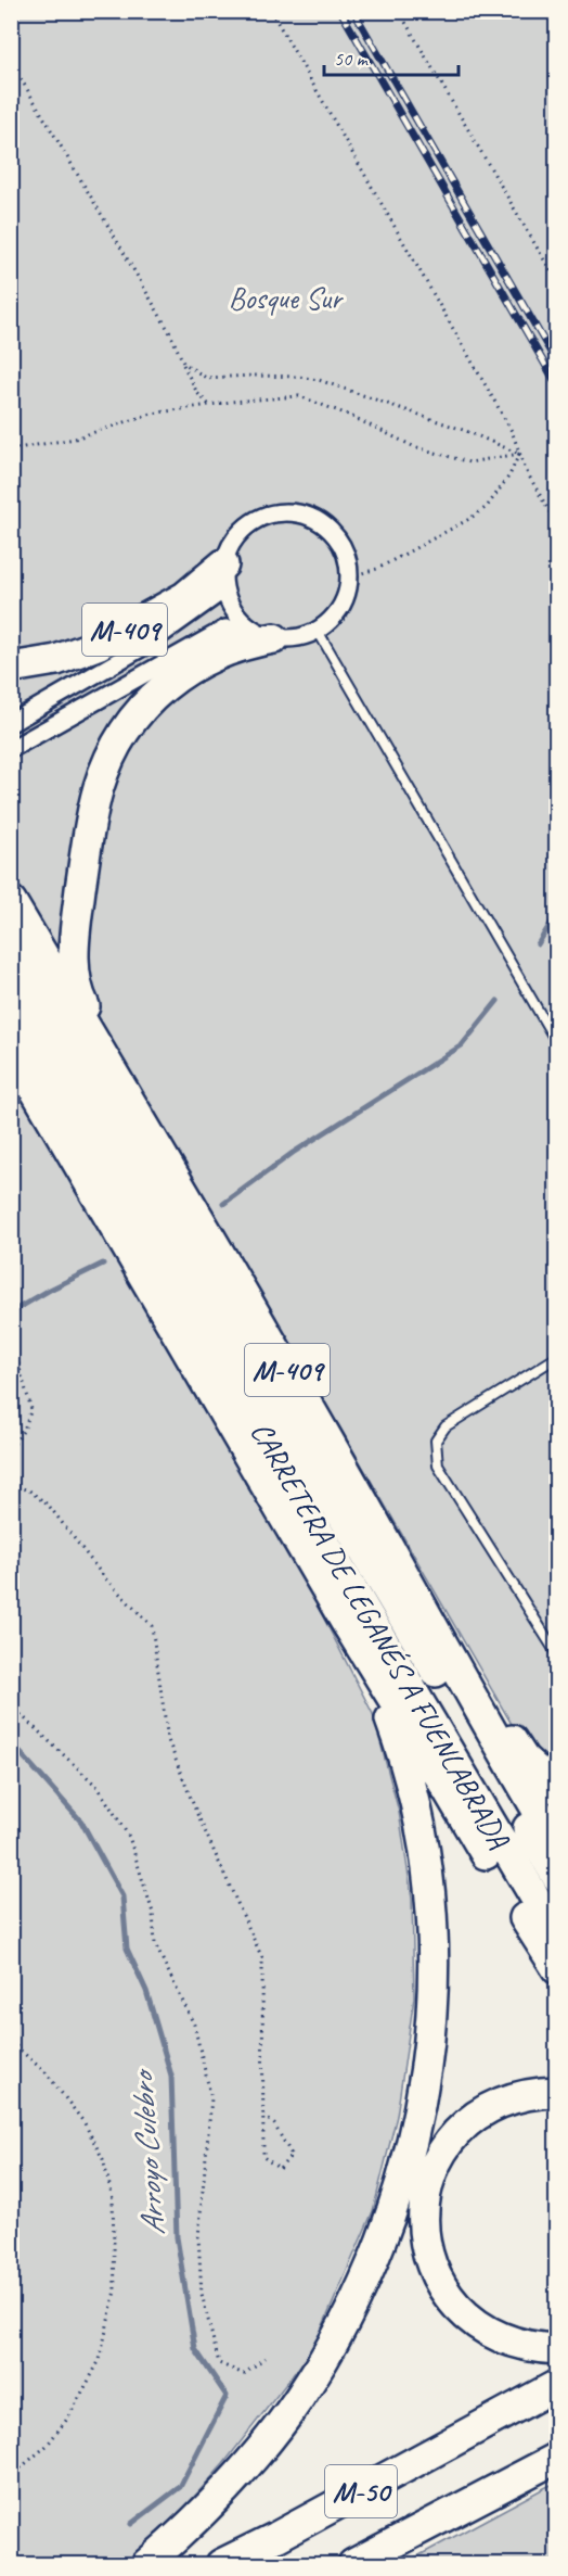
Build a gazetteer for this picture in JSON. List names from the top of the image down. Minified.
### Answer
{"streets":{"highway":["M-409","CARRETERA DE LEGANÉS A FUENLABRADA","M-50"]},"water":["Arroyo Culebro"],"parks":["Bosque Sur"],"scale_bar":"50 m"}
